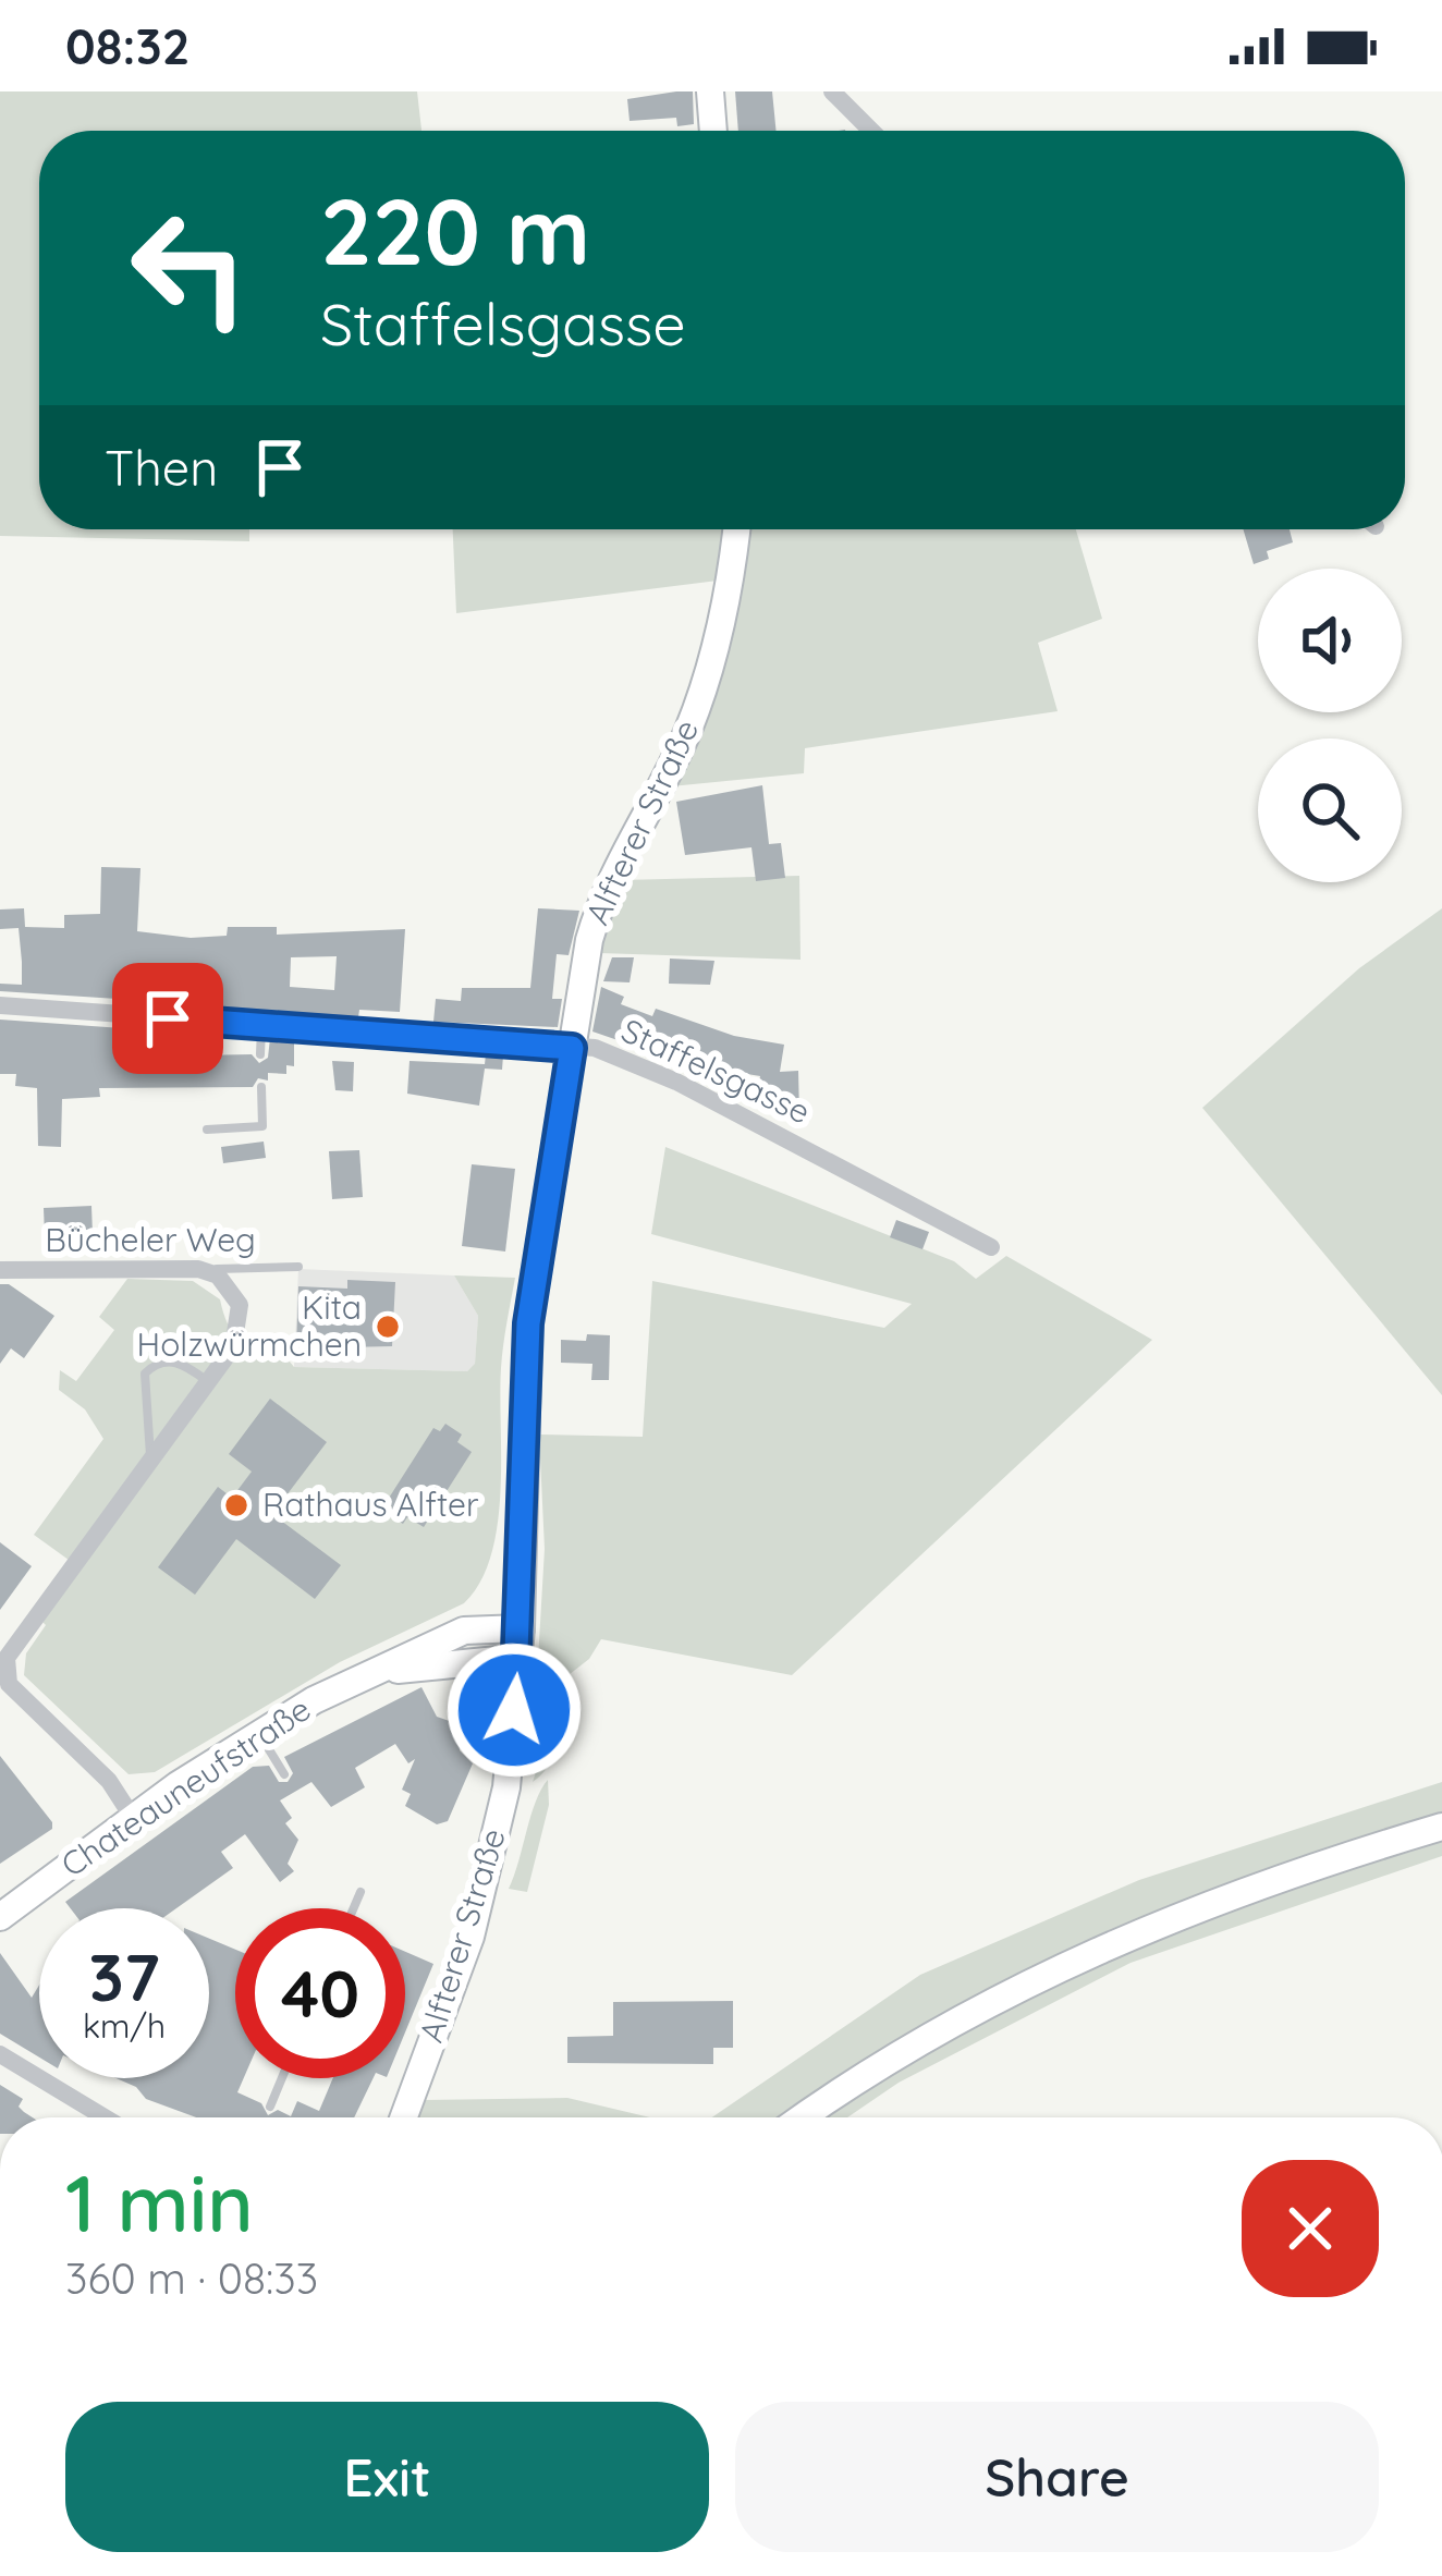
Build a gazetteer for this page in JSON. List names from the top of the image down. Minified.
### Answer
{"streets":{"street":["Alfterer Straße","Staffelsgasse","Bücheler Weg","Chateauneufstraße"]},"crossings":[["Alfterer Straße","Staffelsgasse"],["Alfterer Straße","Chateauneufstraße"]],"places":["Kita Holzwürmchen","Rathaus Alfter"],"page":{"status":"08:32","turn":["220 m","Staffelsgasse"],"then":"Then","speed":"37 km/h","limit":"40","heading":["1 min","360 m · 08:33"],"buttons":["Exit","Share"]}}
